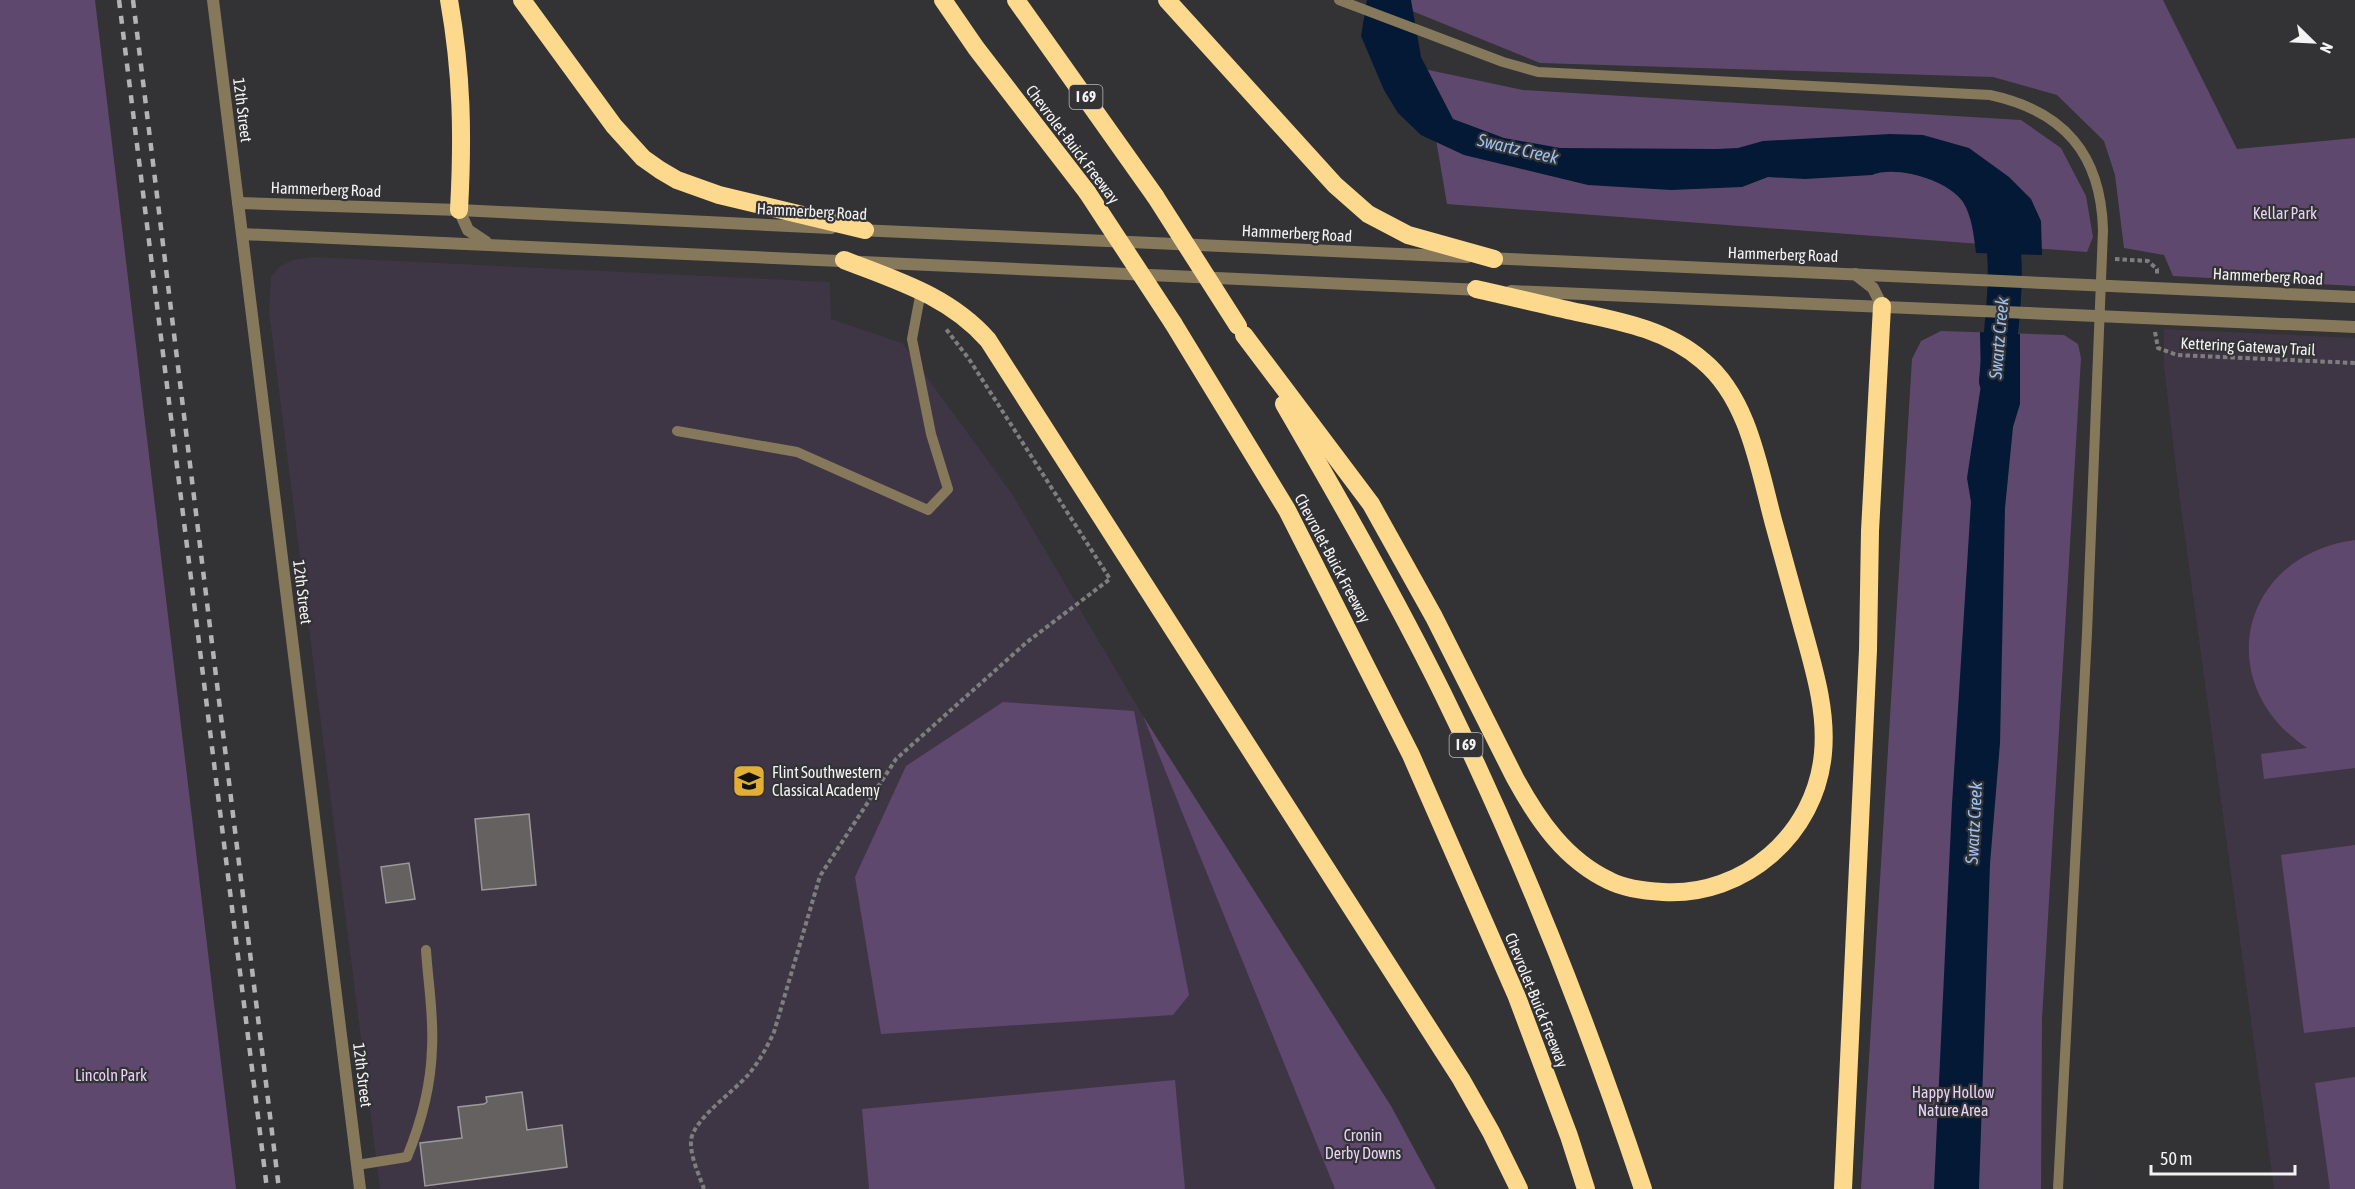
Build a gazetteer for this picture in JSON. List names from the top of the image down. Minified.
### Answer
{"streets":{"highway":["I 69","Chevrolet-Buick Freeway"],"street":["12th Street","Hammerberg Road"],"path":["Kettering Gateway Trail"]},"crossings":[["12th Street","Hammerberg Road"]],"water":["Swartz Creek"],"parks":["Kellar Park","Lincoln Park","Happy Hollow Nature Area","Cronin Derby Downs"],"places":{"school or university":["Flint Southwestern Classical Academy"]},"scale_bar":"50 m","north":"bottom right"}
